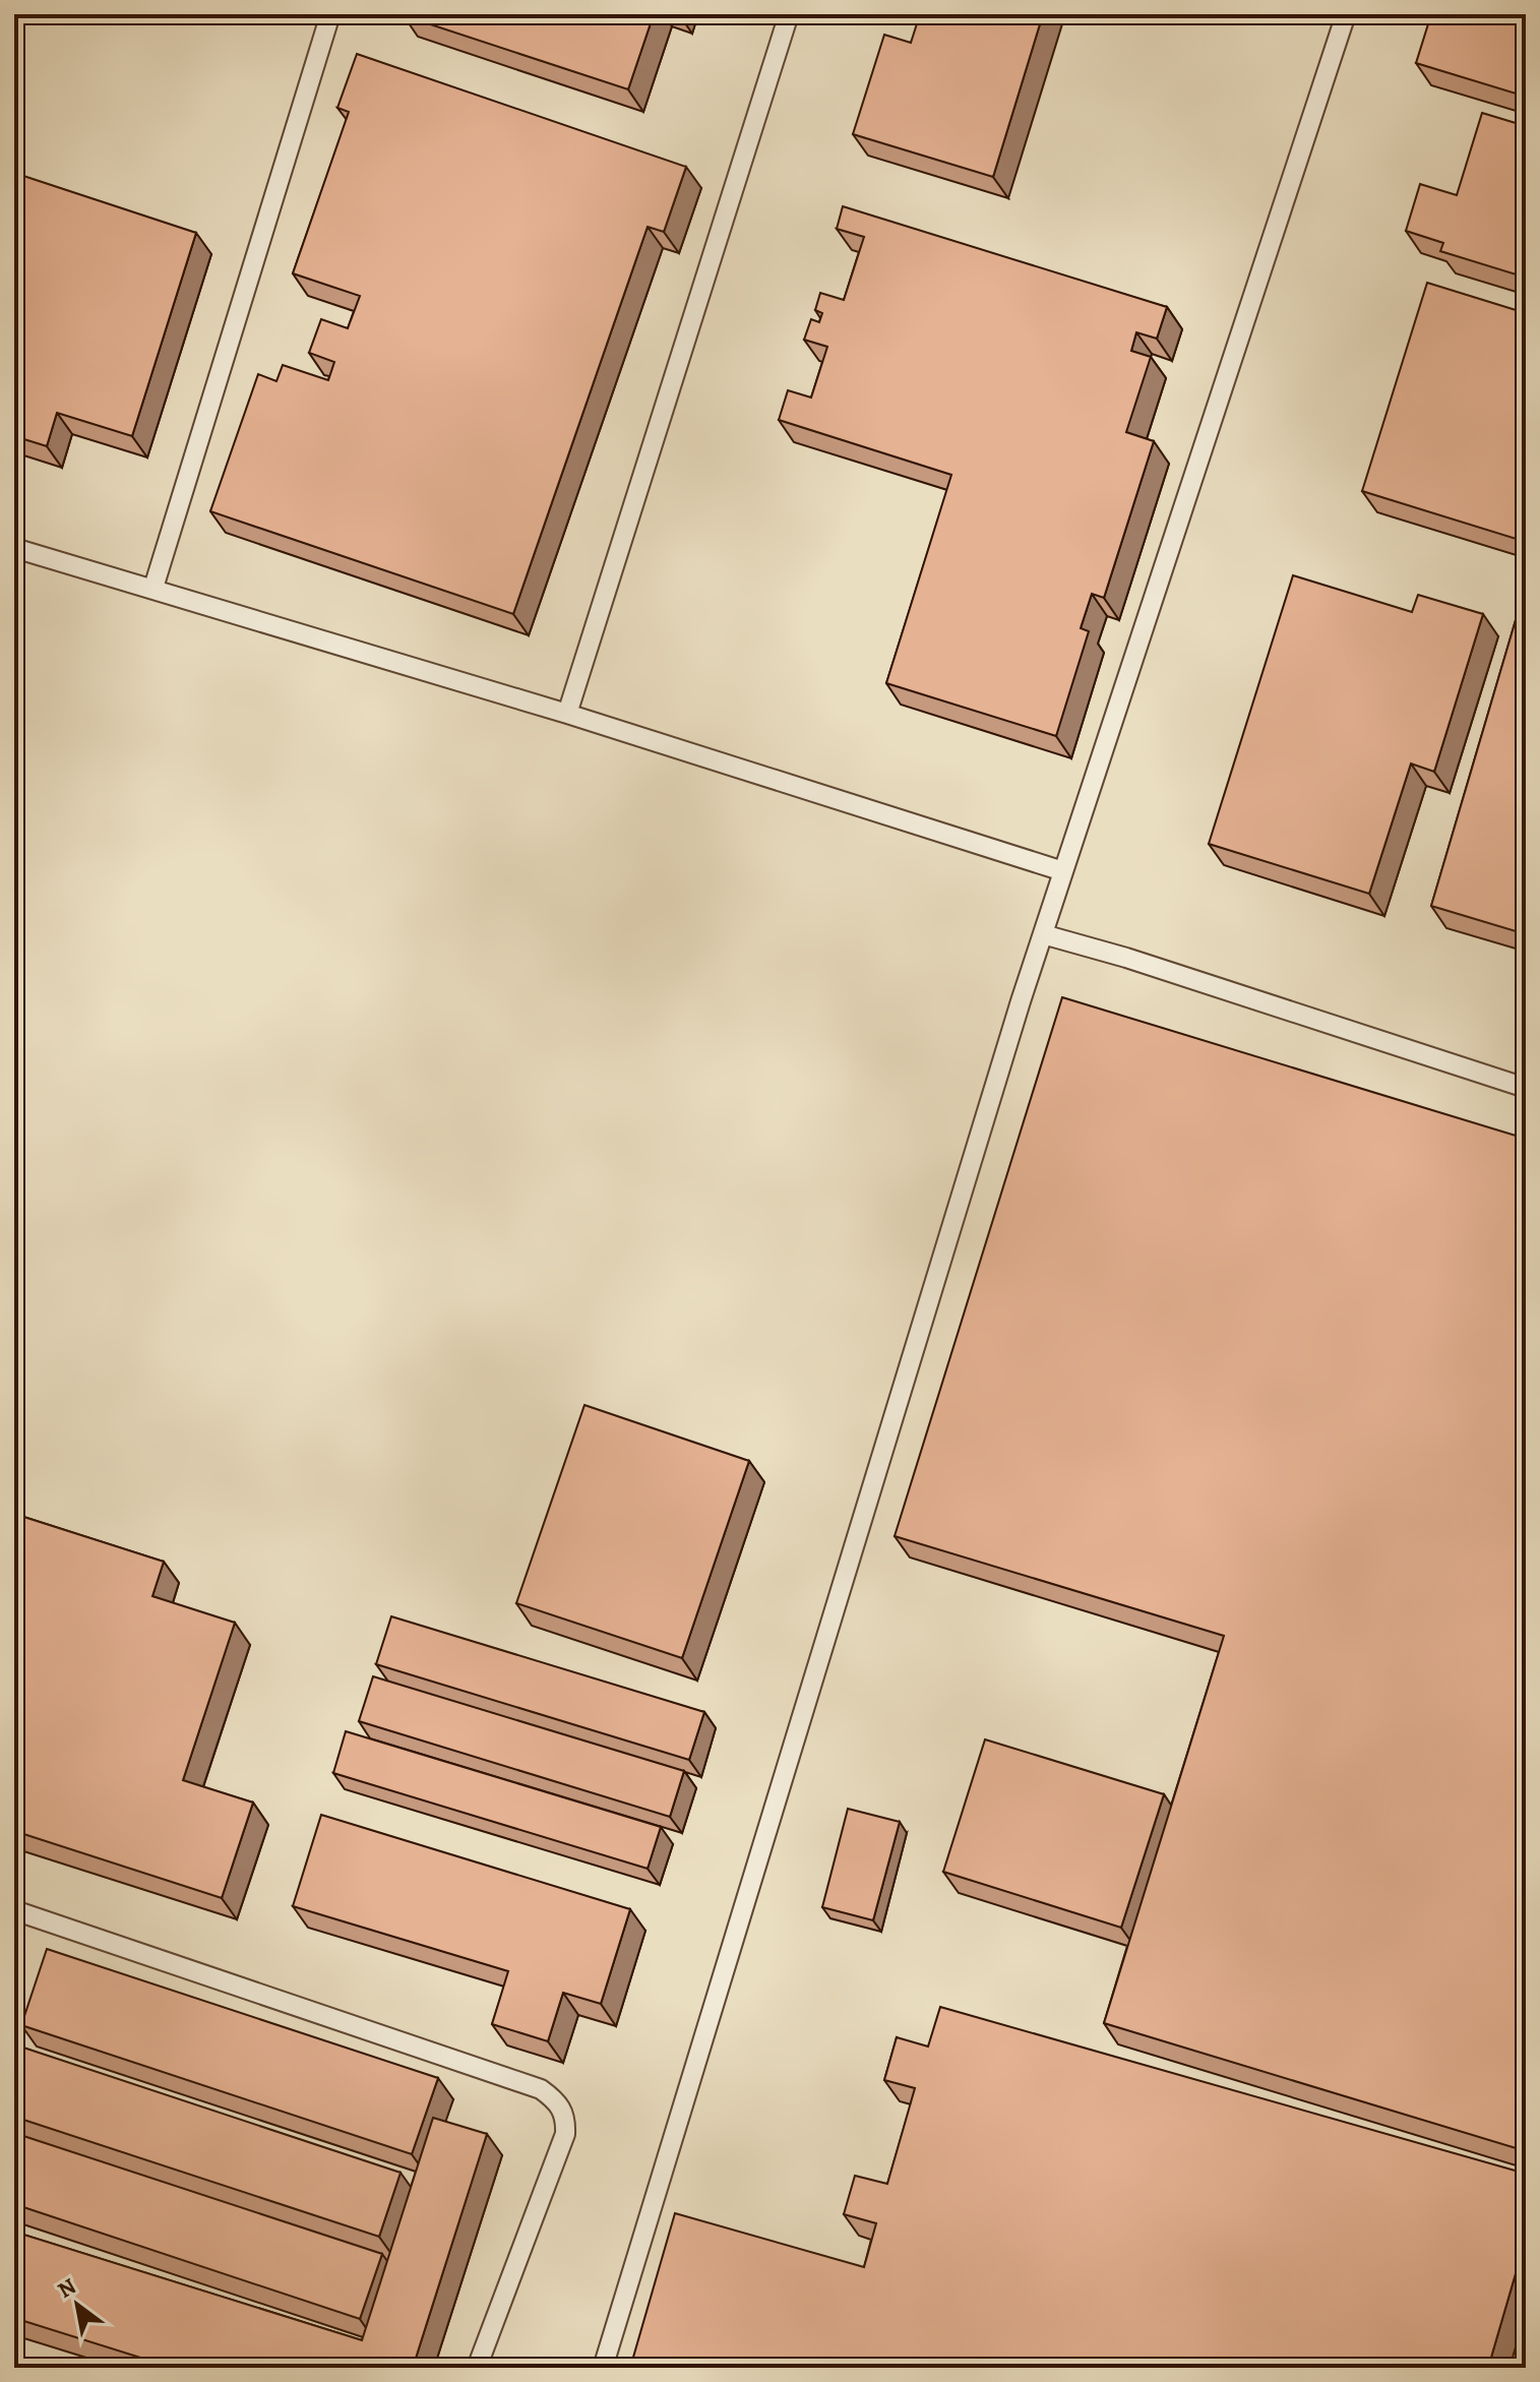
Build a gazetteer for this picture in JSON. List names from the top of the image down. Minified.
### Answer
{"north":"top left"}
